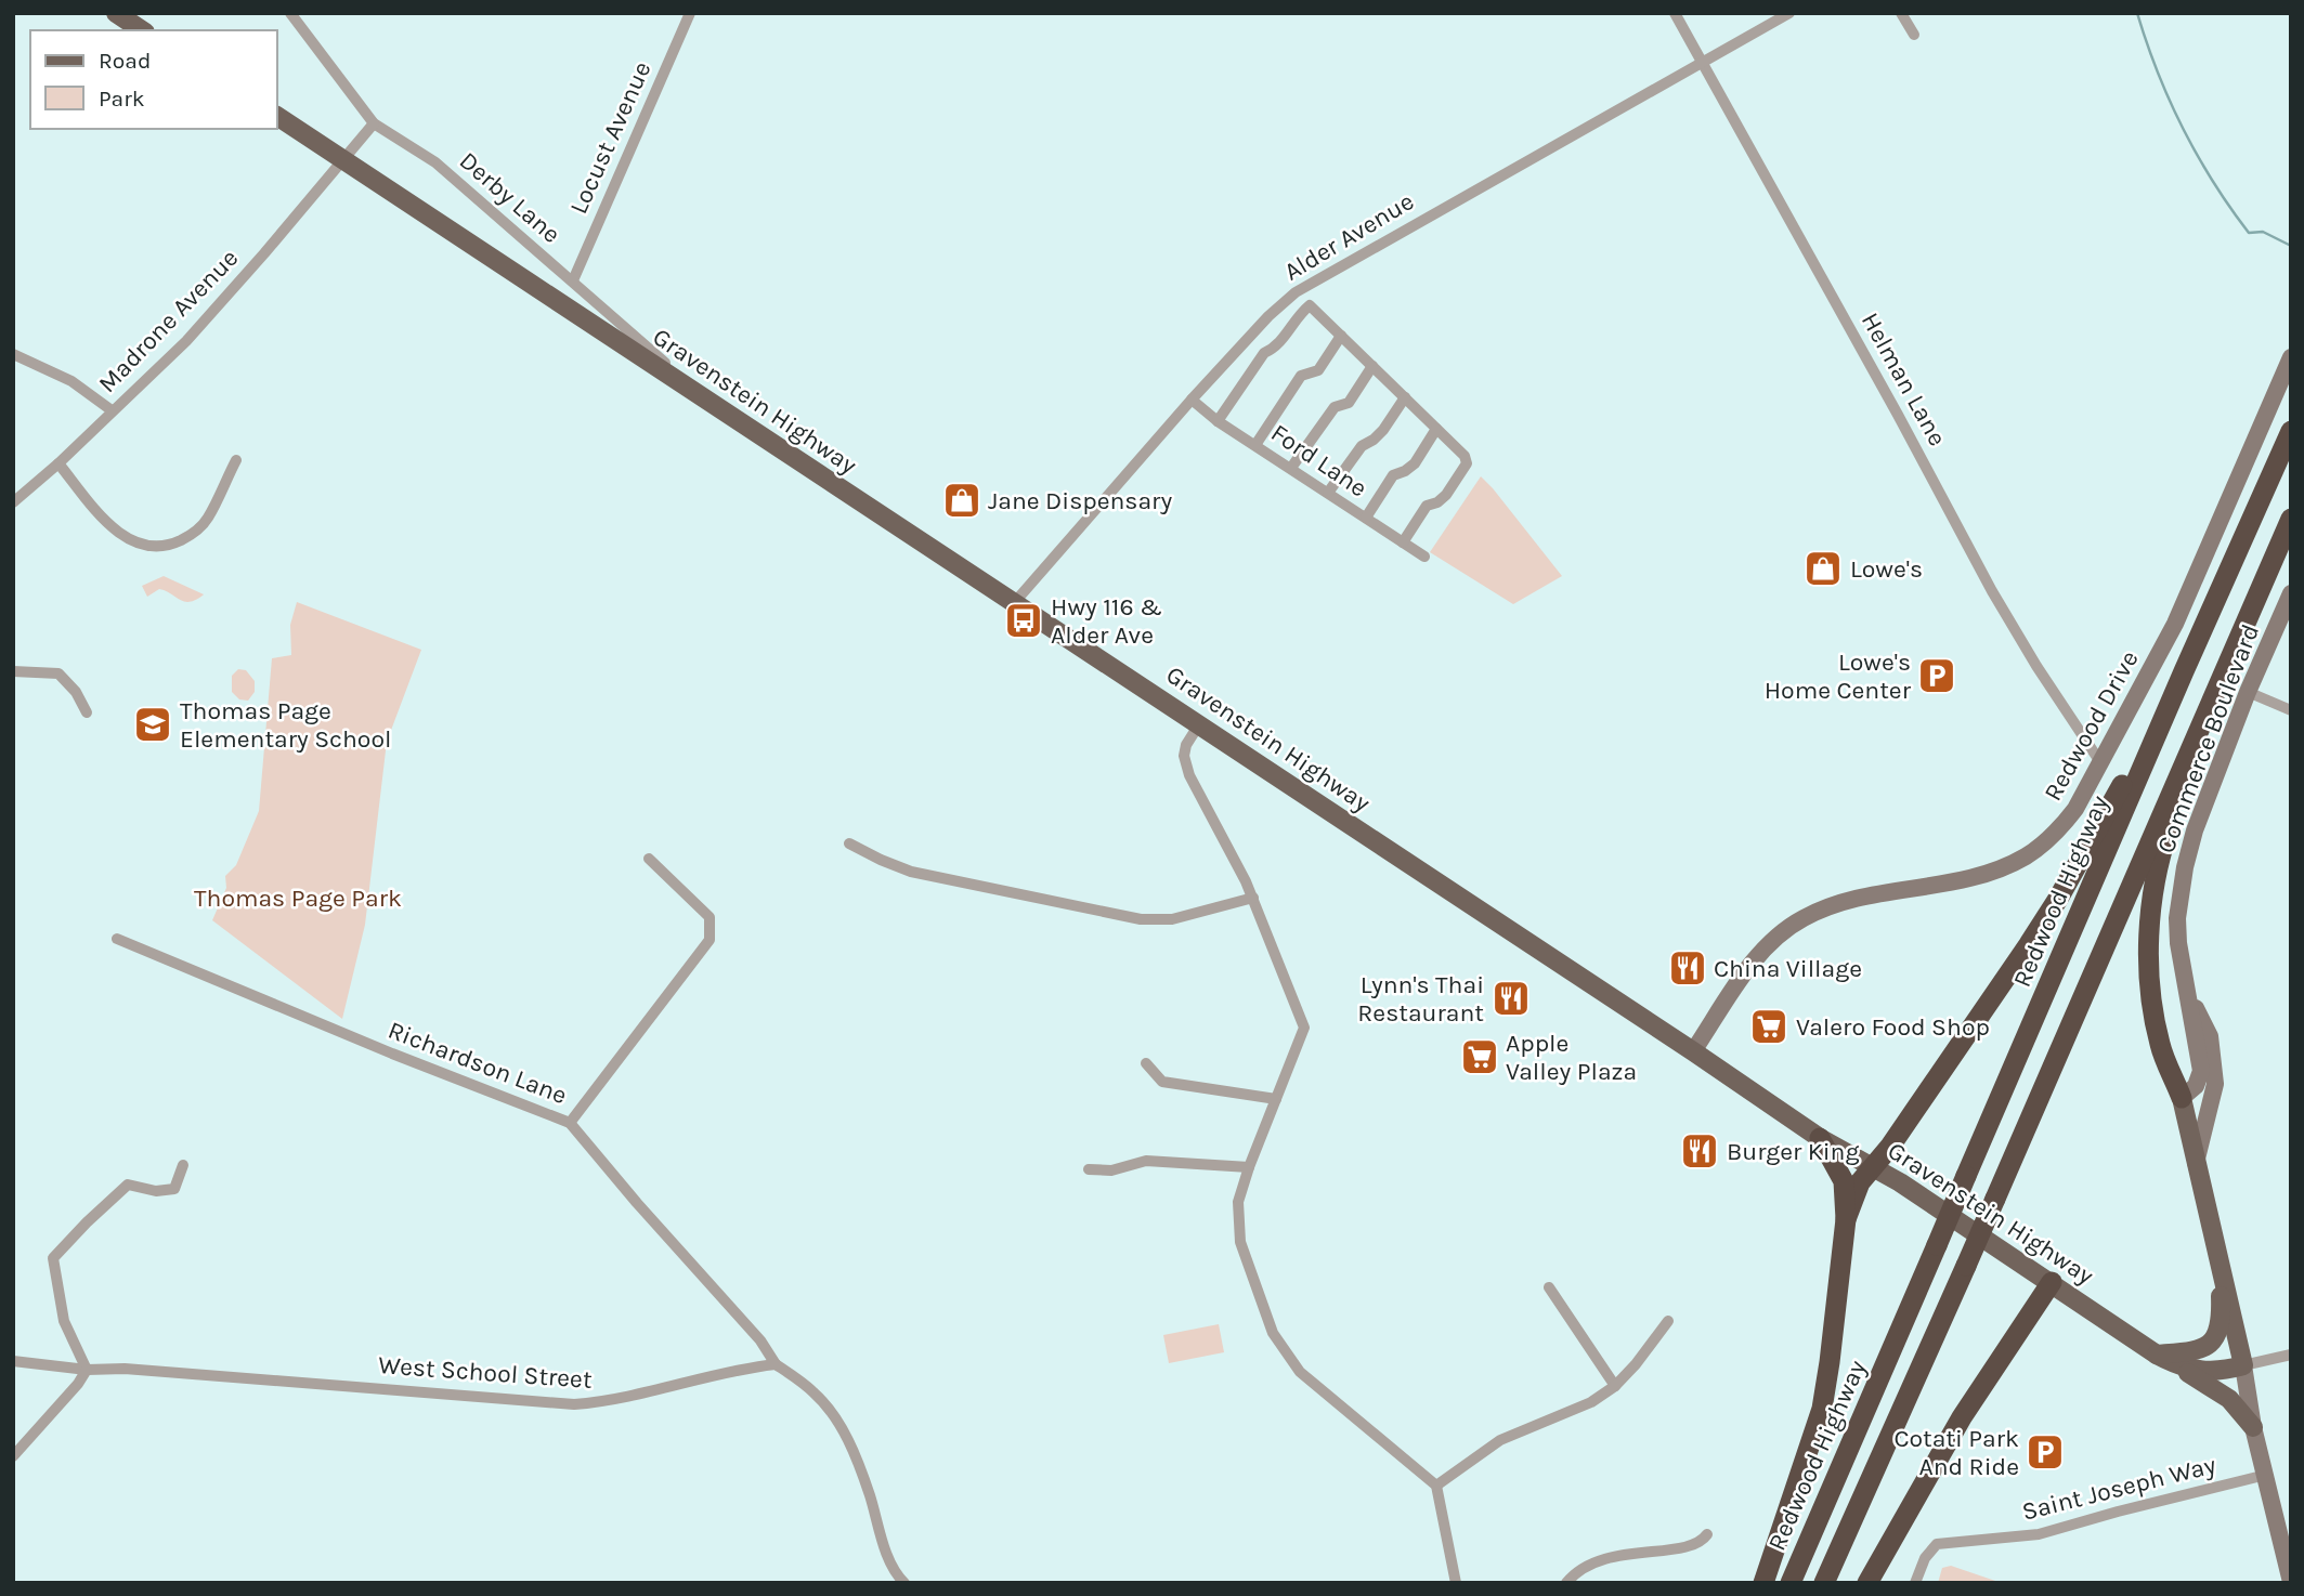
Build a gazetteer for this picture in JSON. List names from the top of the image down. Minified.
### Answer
{"streets":{"highway":["Redwood Highway"],"main road":["Gravenstein Highway","Redwood Drive","Commerce Boulevard"],"street":["Locust Avenue","Derby Lane","Alder Avenue","Madrone Avenue","Helman Lane","Ford Lane","Richardson Lane","West School Street","Saint Joseph Way"]},"crossings":[["Locust Avenue","Derby Lane"],["Derby Lane","Madrone Avenue"],["Derby Lane","Gravenstein Highway"],["Alder Avenue","Helman Lane"],["Alder Avenue","Gravenstein Highway"],["Alder Avenue","Ford Lane"],["Madrone Avenue","Gravenstein Highway"],["Helman Lane","Redwood Drive"],["Gravenstein Highway","Redwood Drive"],["Richardson Lane","West School Street"]],"parks":["Thomas Page Park"],"places":{"shop":["Jane Dispensary","Lowe's"],"bus stop":["Hwy 116 & Alder Ave"],"parking":["Lowe's Home Center","Cotati Park And Ride"],"school or university":["Thomas Page Elementary School"],"restaurant":["China Village","Lynn's Thai Restaurant","Burger King"],"supermarket":["Valero Food Shop","Apple Valley Plaza"]},"legend":["Road","Park"]}
